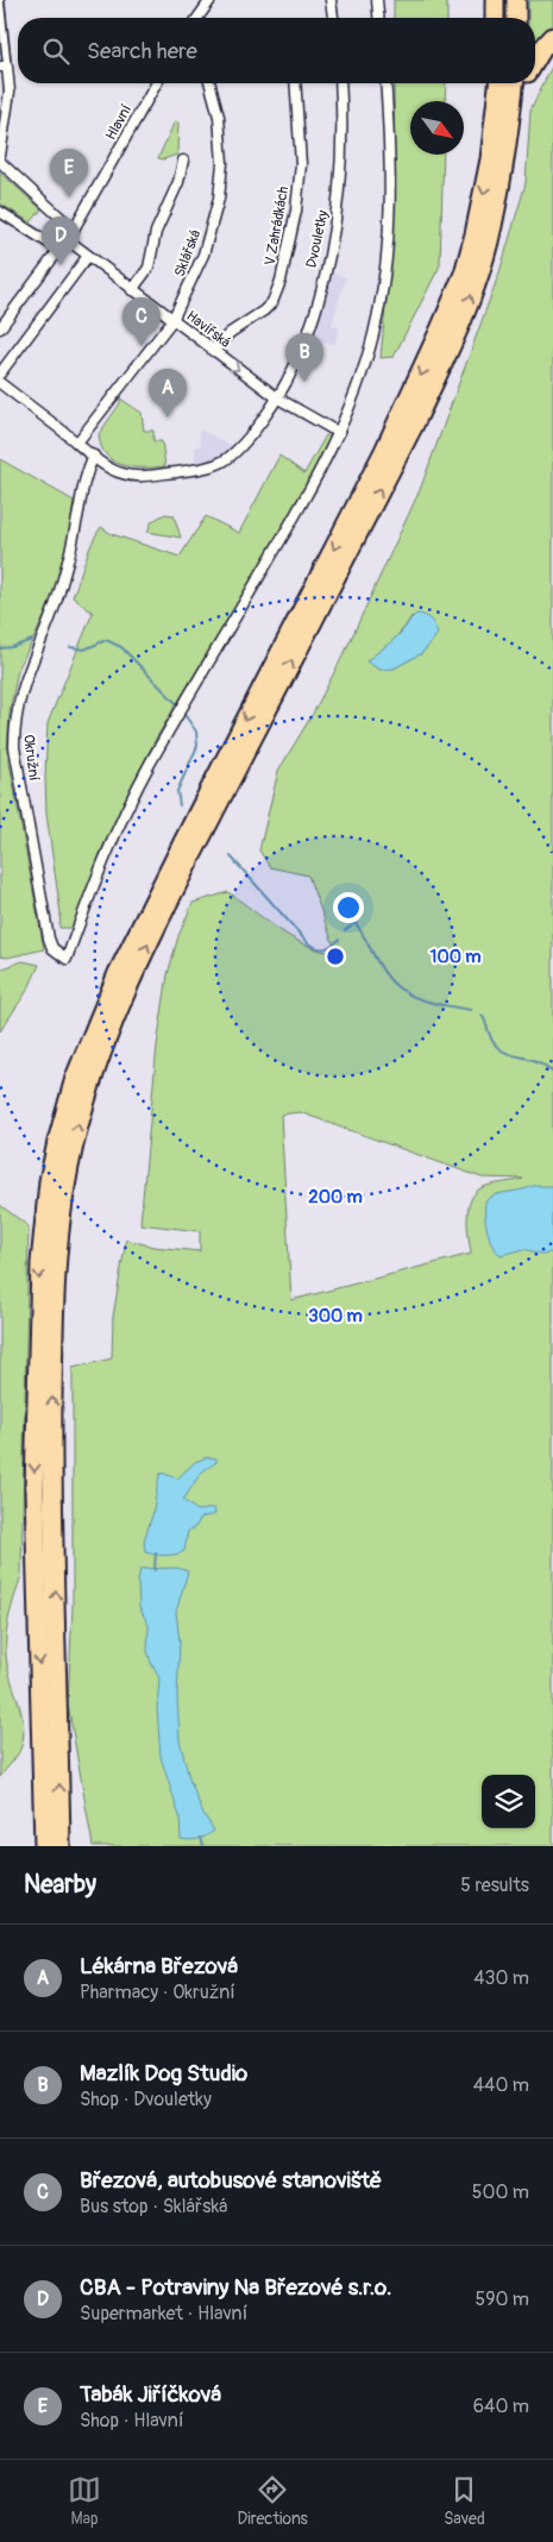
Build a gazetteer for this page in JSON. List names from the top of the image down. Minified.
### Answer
{"streets":{"street":["Hlavní","V Zahrádkách","Dvouletky","Sklářská","Havířská","Okružní"]},"crossings":[["Hlavní","Havířská"],["V Zahrádkách","Havířská"],["Dvouletky","Havířská"],["Sklářská","Havířská"],["Havířská","Okružní"]],"north":"bottom right","page":{"search":"Search here","pins":["E","D","C","B","A"],"heading":["Nearby","5 results"],"list":[{"mark":"A","name":"Lékárna Březová","note":"Pharmacy · Okružní","value":"430 m"},{"mark":"B","name":"Mazlík Dog Studio","note":"Shop · Dvouletky","value":"440 m"},{"mark":"C","name":"Březová, autobusové stanoviště","note":"Bus stop · Sklářská","value":"500 m"},{"mark":"D","name":"CBA - Potraviny Na Březové s.r.o.","note":"Supermarket · Hlavní","value":"590 m"},{"mark":"E","name":"Tabák Jiříčková","note":"Shop · Hlavní","value":"640 m"}],"nav":["Map","Directions","Saved"]},"rings":["100 m","200 m","300 m"]}
